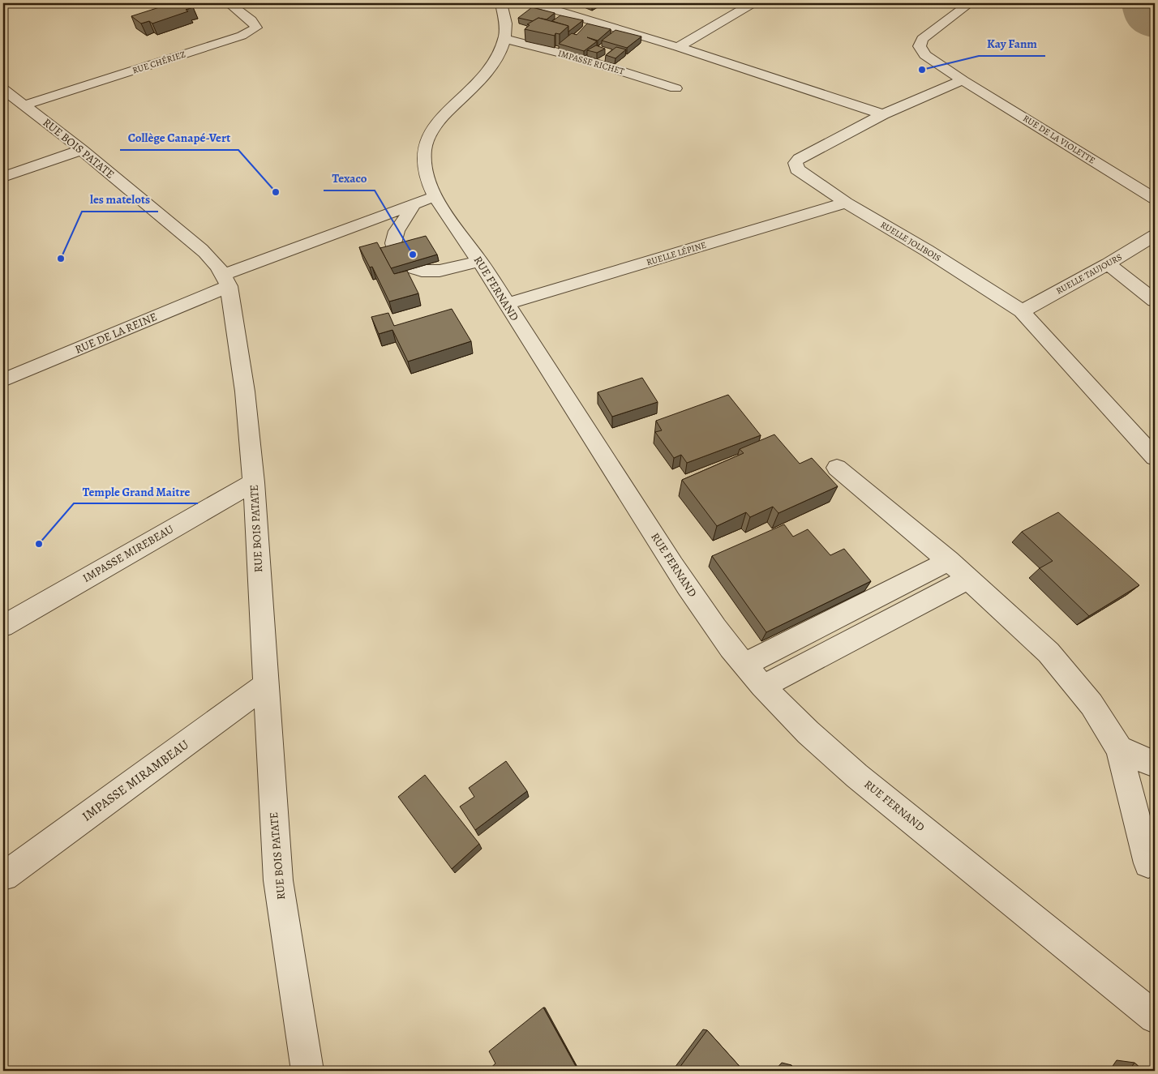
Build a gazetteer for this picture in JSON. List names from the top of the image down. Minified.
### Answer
{"streets":{"street":["RUE CHÉRIEZ","IMPASSE RICHET","RUE DE LA VIOLETTE","RUE BOIS PATATE","RUELLE JOLIBOIS","RUELLE LÉPINE","RUELLE TAUJOURS","RUE FERNAND","RUE DE LA REINE","IMPASSE MIREBEAU","IMPASSE MIRAMBEAU"]},"crossings":[["RUE CHÉRIEZ","RUE BOIS PATATE"],["IMPASSE RICHET","RUE FERNAND"],["RUE DE LA VIOLETTE","RUELLE JOLIBOIS"],["RUE BOIS PATATE","RUE DE LA REINE"],["RUE BOIS PATATE","IMPASSE MIREBEAU"],["RUE BOIS PATATE","IMPASSE MIRAMBEAU"],["RUELLE JOLIBOIS","RUELLE LÉPINE"],["RUELLE JOLIBOIS","RUELLE TAUJOURS"],["RUELLE LÉPINE","RUE FERNAND"],["RUE FERNAND","RUE DE LA REINE"]],"places":["Kay Fanm","Collège Canapé-Vert","Texaco","les matelots","Temple Grand Maitre"]}
